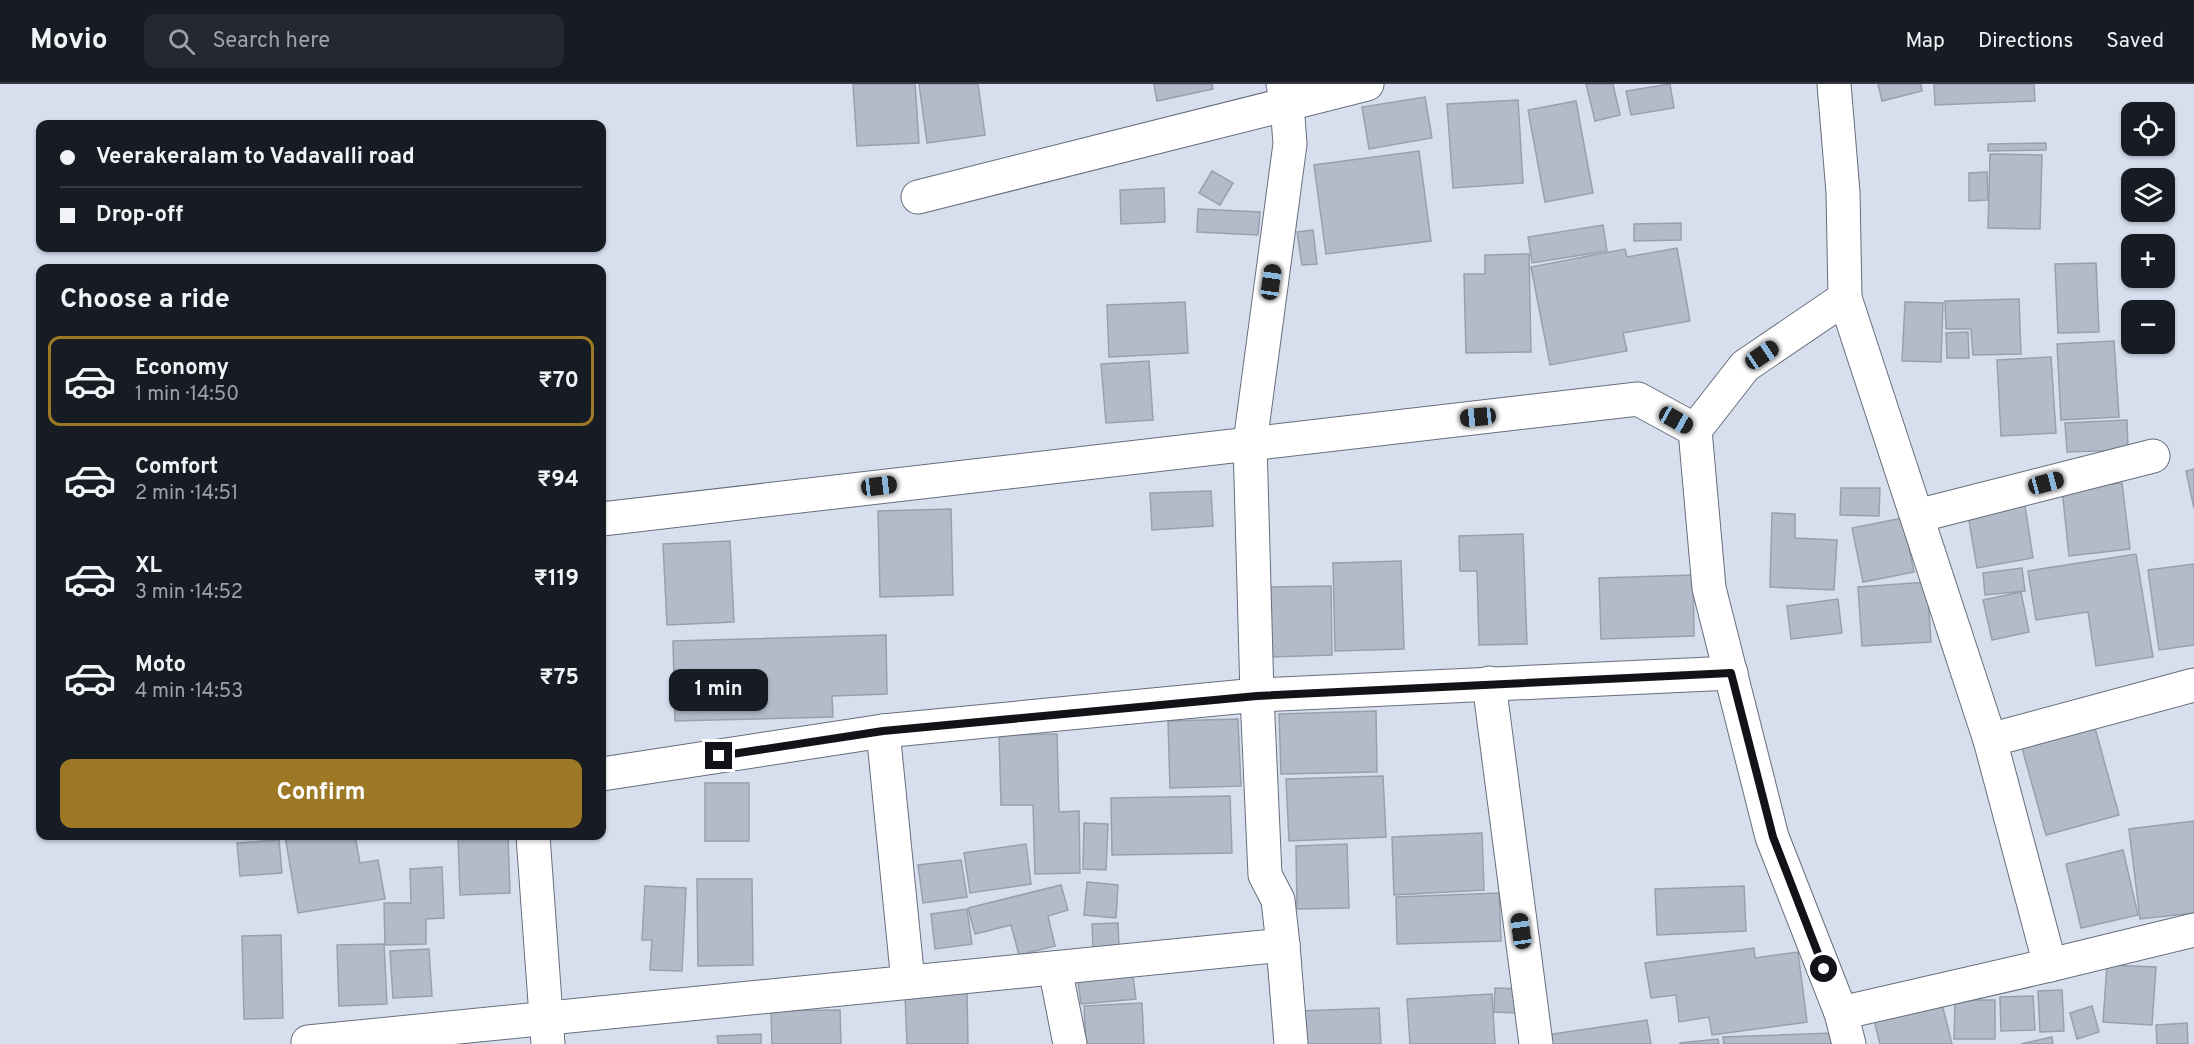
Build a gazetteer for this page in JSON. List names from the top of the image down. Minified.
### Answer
{"page":{"header":"Movio","search":"Search here","nav":["Map","Directions","Saved"],"map_buttons":["+","−"],"banner":["Veerakeralam to Vadavalli road","Drop-off"],"heading":"Choose a ride","list":[{"name":"Economy","note":"1 min · 14:50","value":"₹70"},{"name":"Comfort","note":"2 min · 14:51","value":"₹94"},{"name":"XL","note":"3 min · 14:52","value":"₹119"},{"name":"Moto","note":"4 min · 14:53","value":"₹75"}],"bubble":"1 min","buttons":"Confirm"}}
